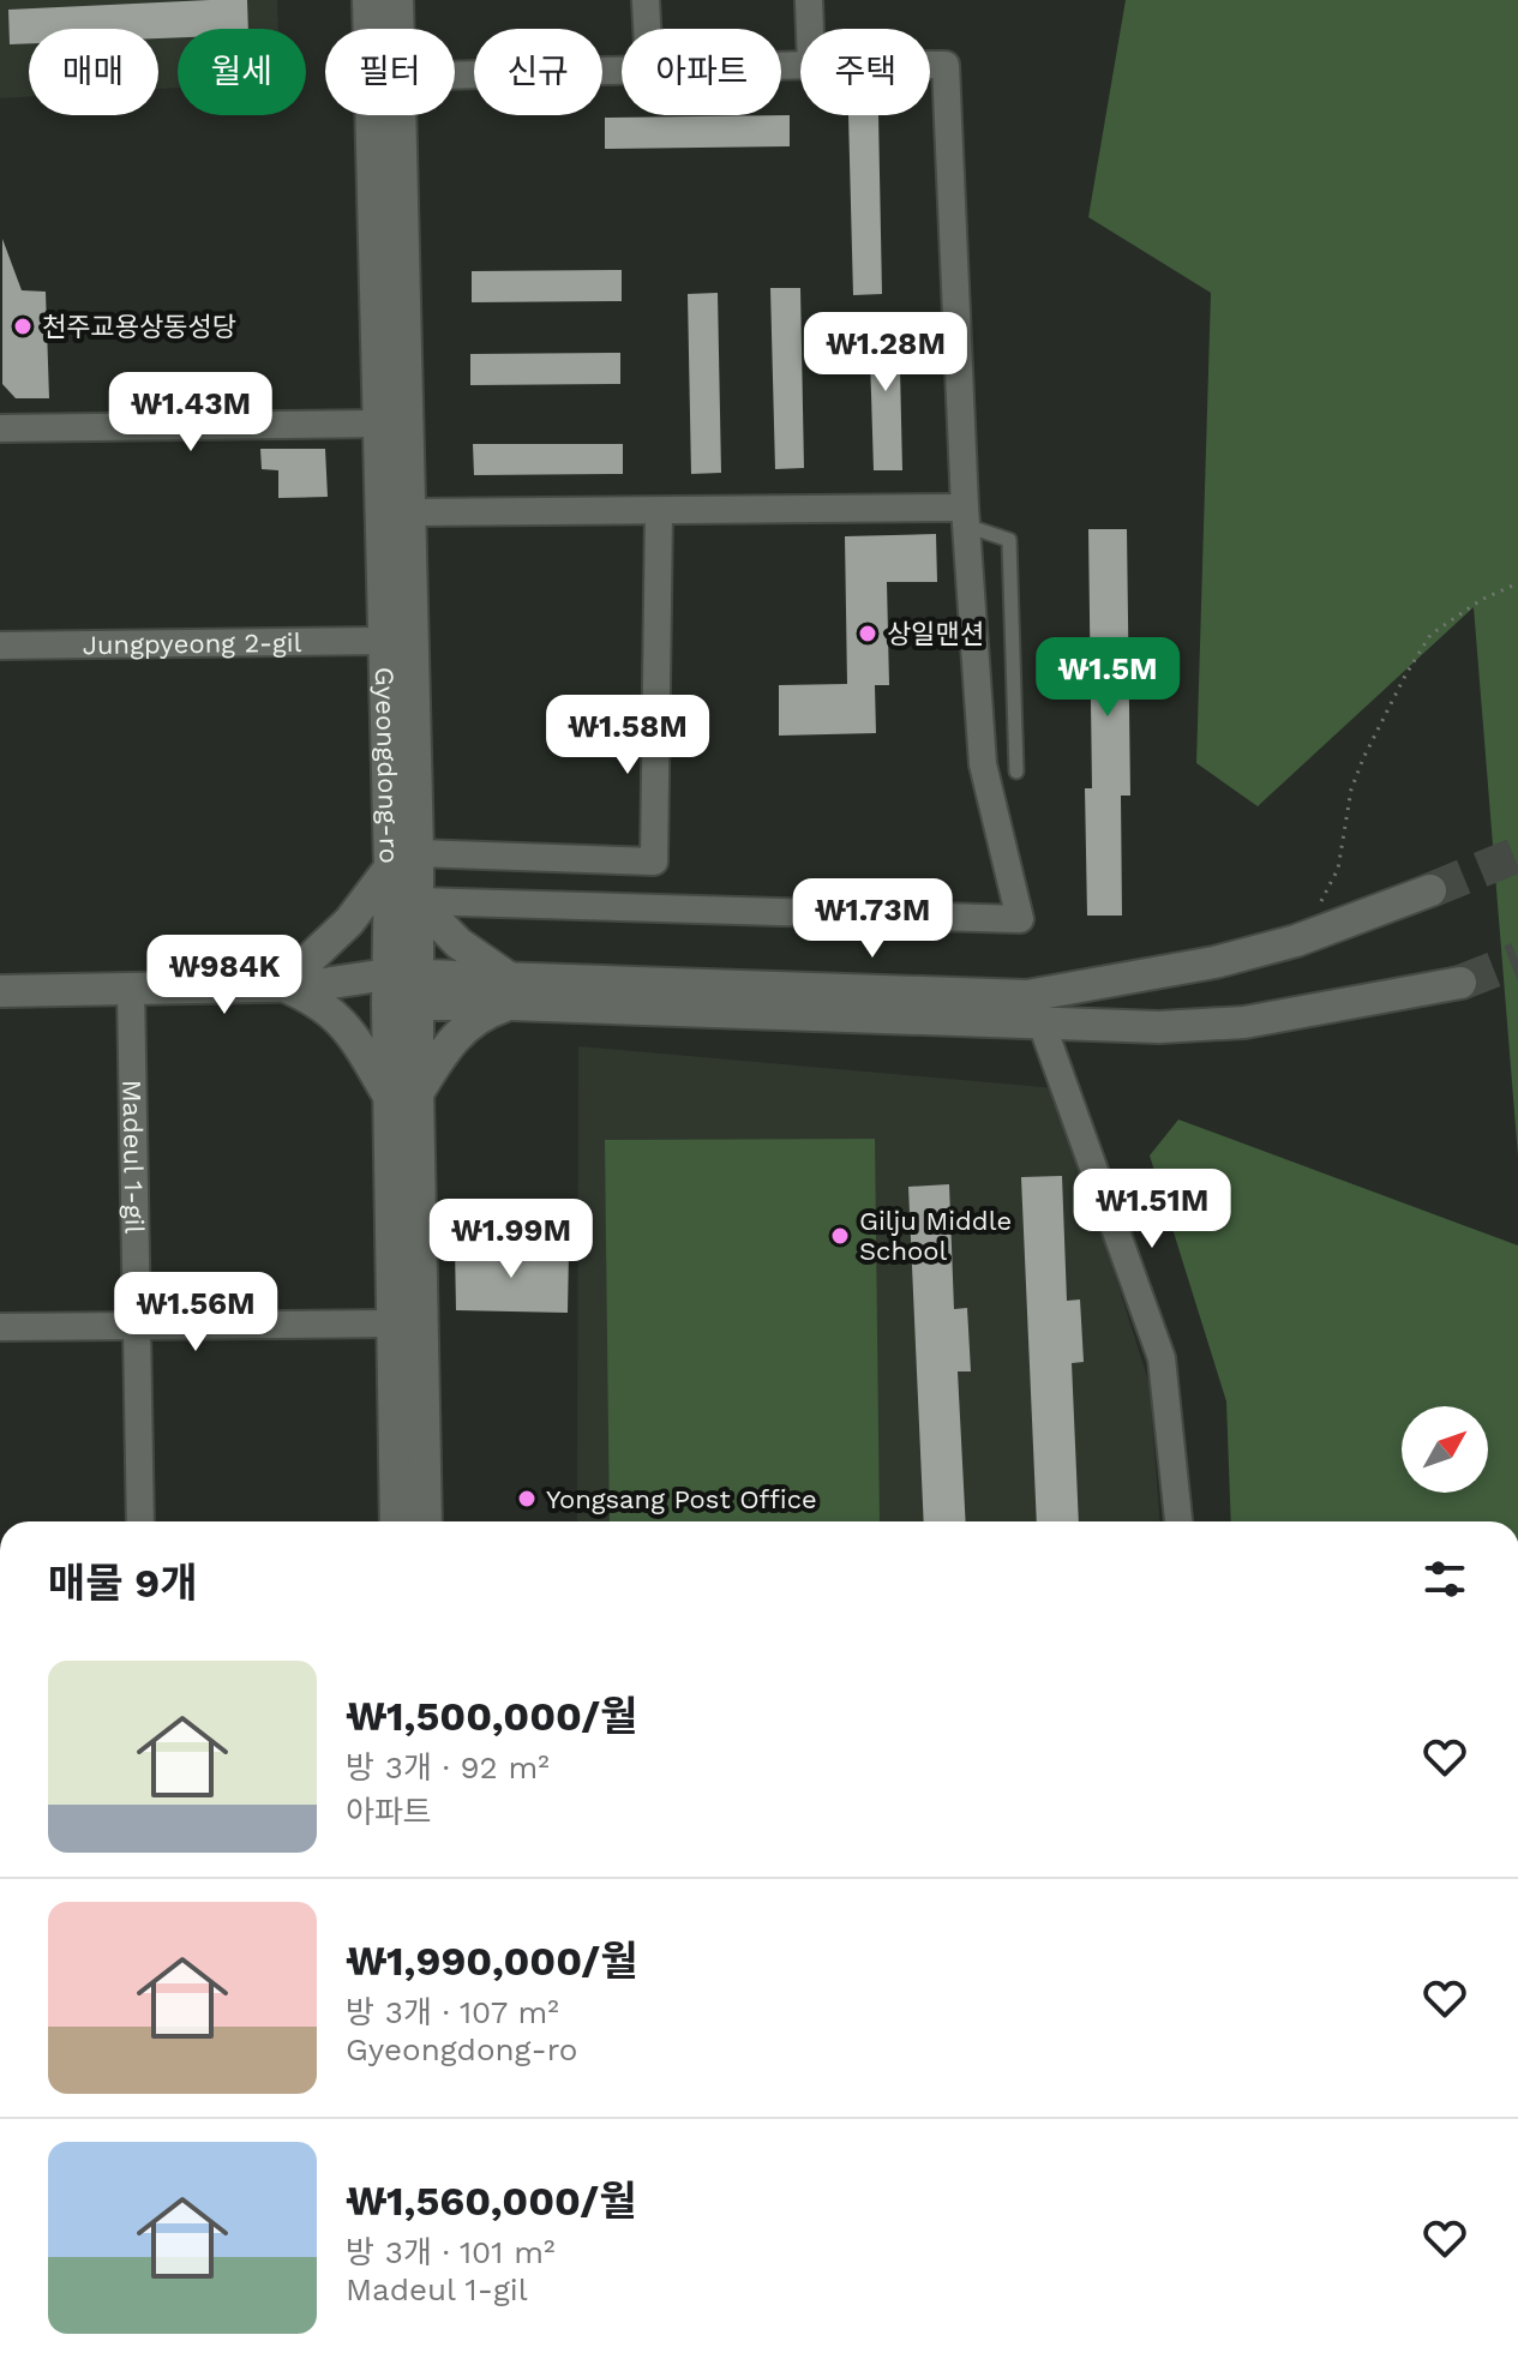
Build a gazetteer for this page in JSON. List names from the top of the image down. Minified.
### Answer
{"streets":{"street":["Jungpyeong 2-gil","Gyeongdong-ro","Madeul 1-gil"]},"crossings":[["Jungpyeong 2-gil","Gyeongdong-ro"]],"places":["천주교용상동성당","상일맨션","Gilju Middle School","Yongsang Post Office"],"north":"top right","page":{"chip":["매매","월세","필터","신규","아파트","주택"],"price":["₩1.28M","₩1.43M","₩1.5M","₩1.58M","₩1.73M","₩984K","₩1.51M","₩1.99M","₩1.56M"],"heading":"매물 9개","list":[{"name":"₩1,500,000/월","note":"방 3개 · 92 m² · 아파트"},{"name":"₩1,990,000/월","note":"방 3개 · 107 m² · Gyeongdong-ro"},{"name":"₩1,560,000/월","note":"방 3개 · 101 m² · Madeul 1-gil"}]}}
